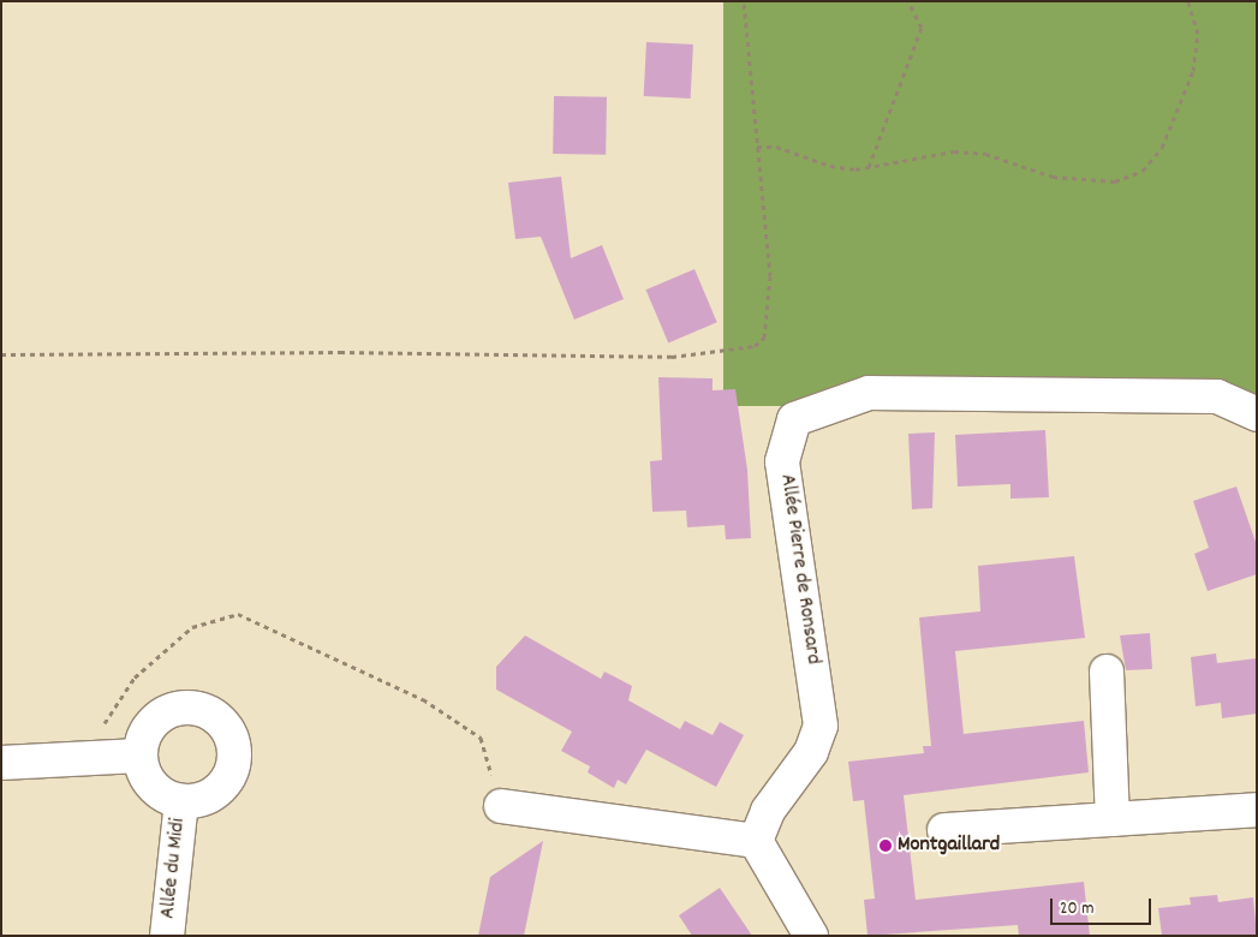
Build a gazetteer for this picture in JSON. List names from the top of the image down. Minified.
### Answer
{"streets":{"street":["Allée Pierre de Ronsard","Allée du Midi"]},"places":["Montgaillard"],"scale_bar":"20 m"}
